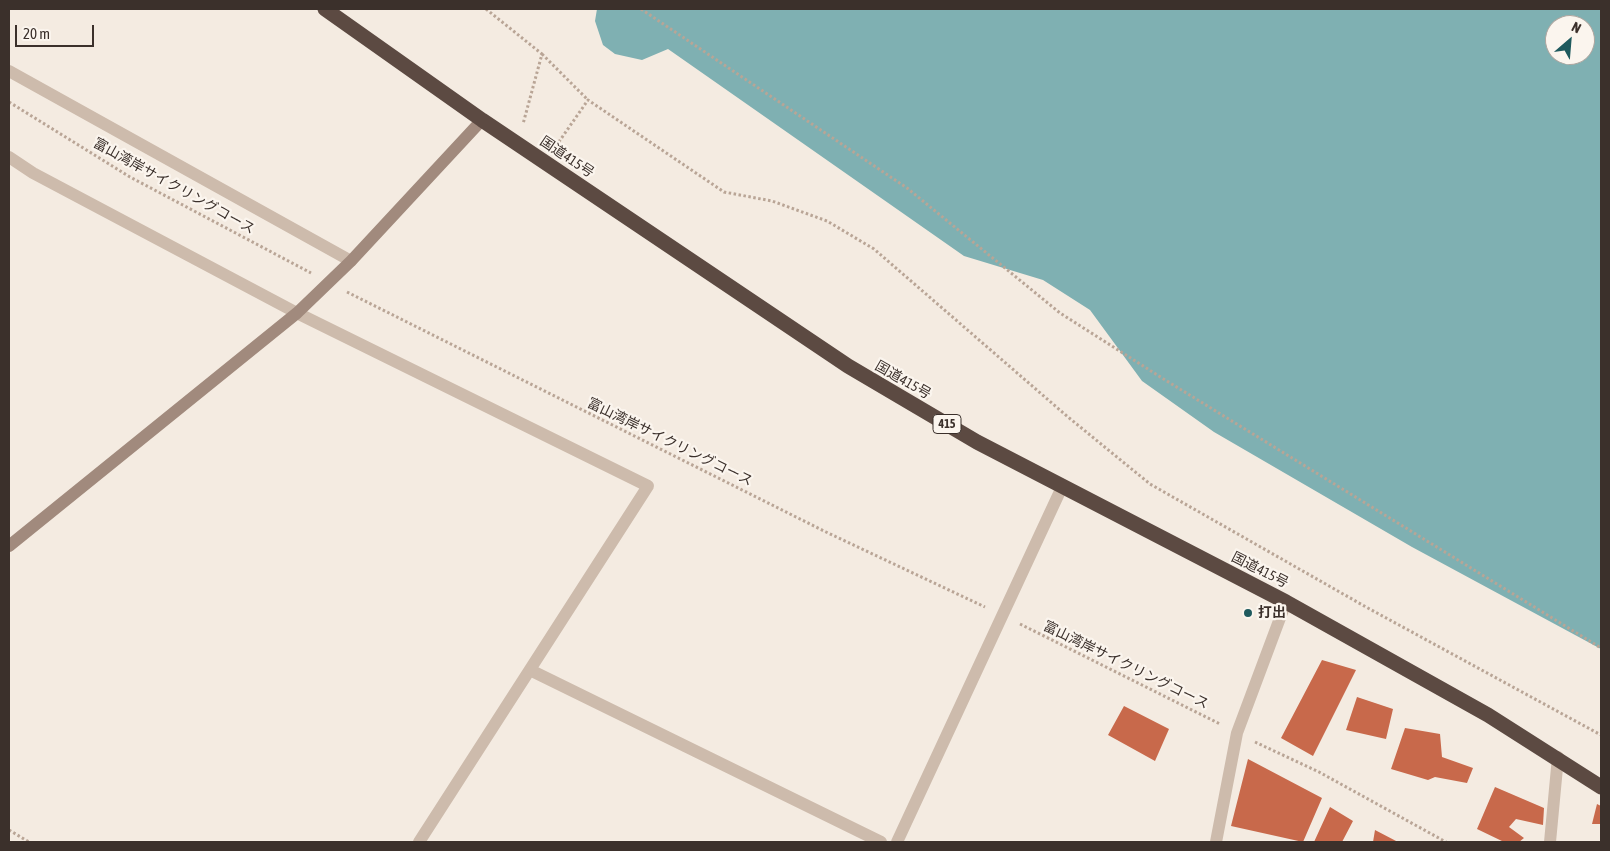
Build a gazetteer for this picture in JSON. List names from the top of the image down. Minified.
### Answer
{"streets":{"highway":["国道415号","415"],"path":["富山湾岸サイクリングコース"]},"places":["打出"],"scale_bar":"20 m","north":"top right"}
